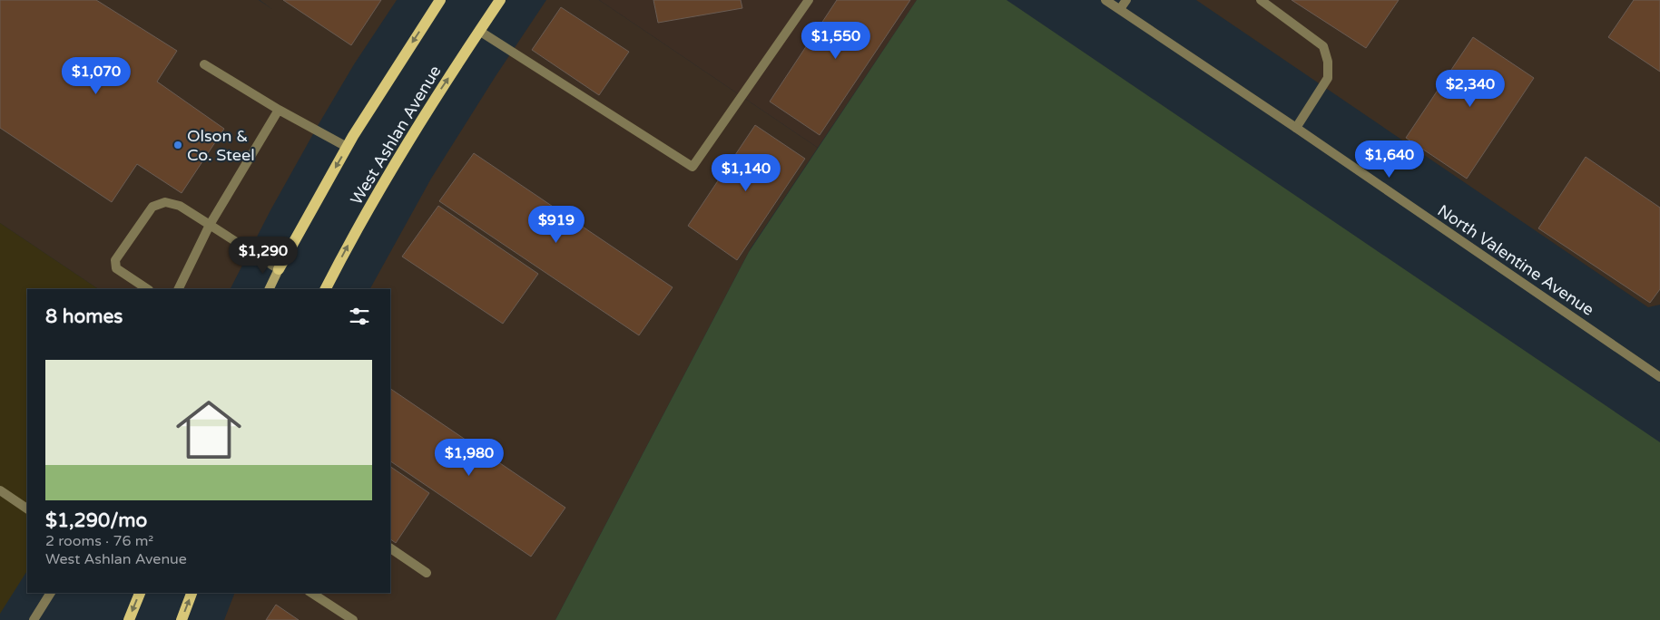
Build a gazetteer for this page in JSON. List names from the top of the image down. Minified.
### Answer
{"streets":{"main road":["West Ashlan Avenue"],"street":["North Valentine Avenue"]},"places":["Olson & Co. Steel"],"page":{"price":["$1,550","$1,070","$2,340","$1,640","$1,140","$919","$1,290","$1,980"],"heading":"8 homes","list":[{"name":"$1,290/mo","note":"2 rooms · 76 m² · West Ashlan Avenue"}]}}
